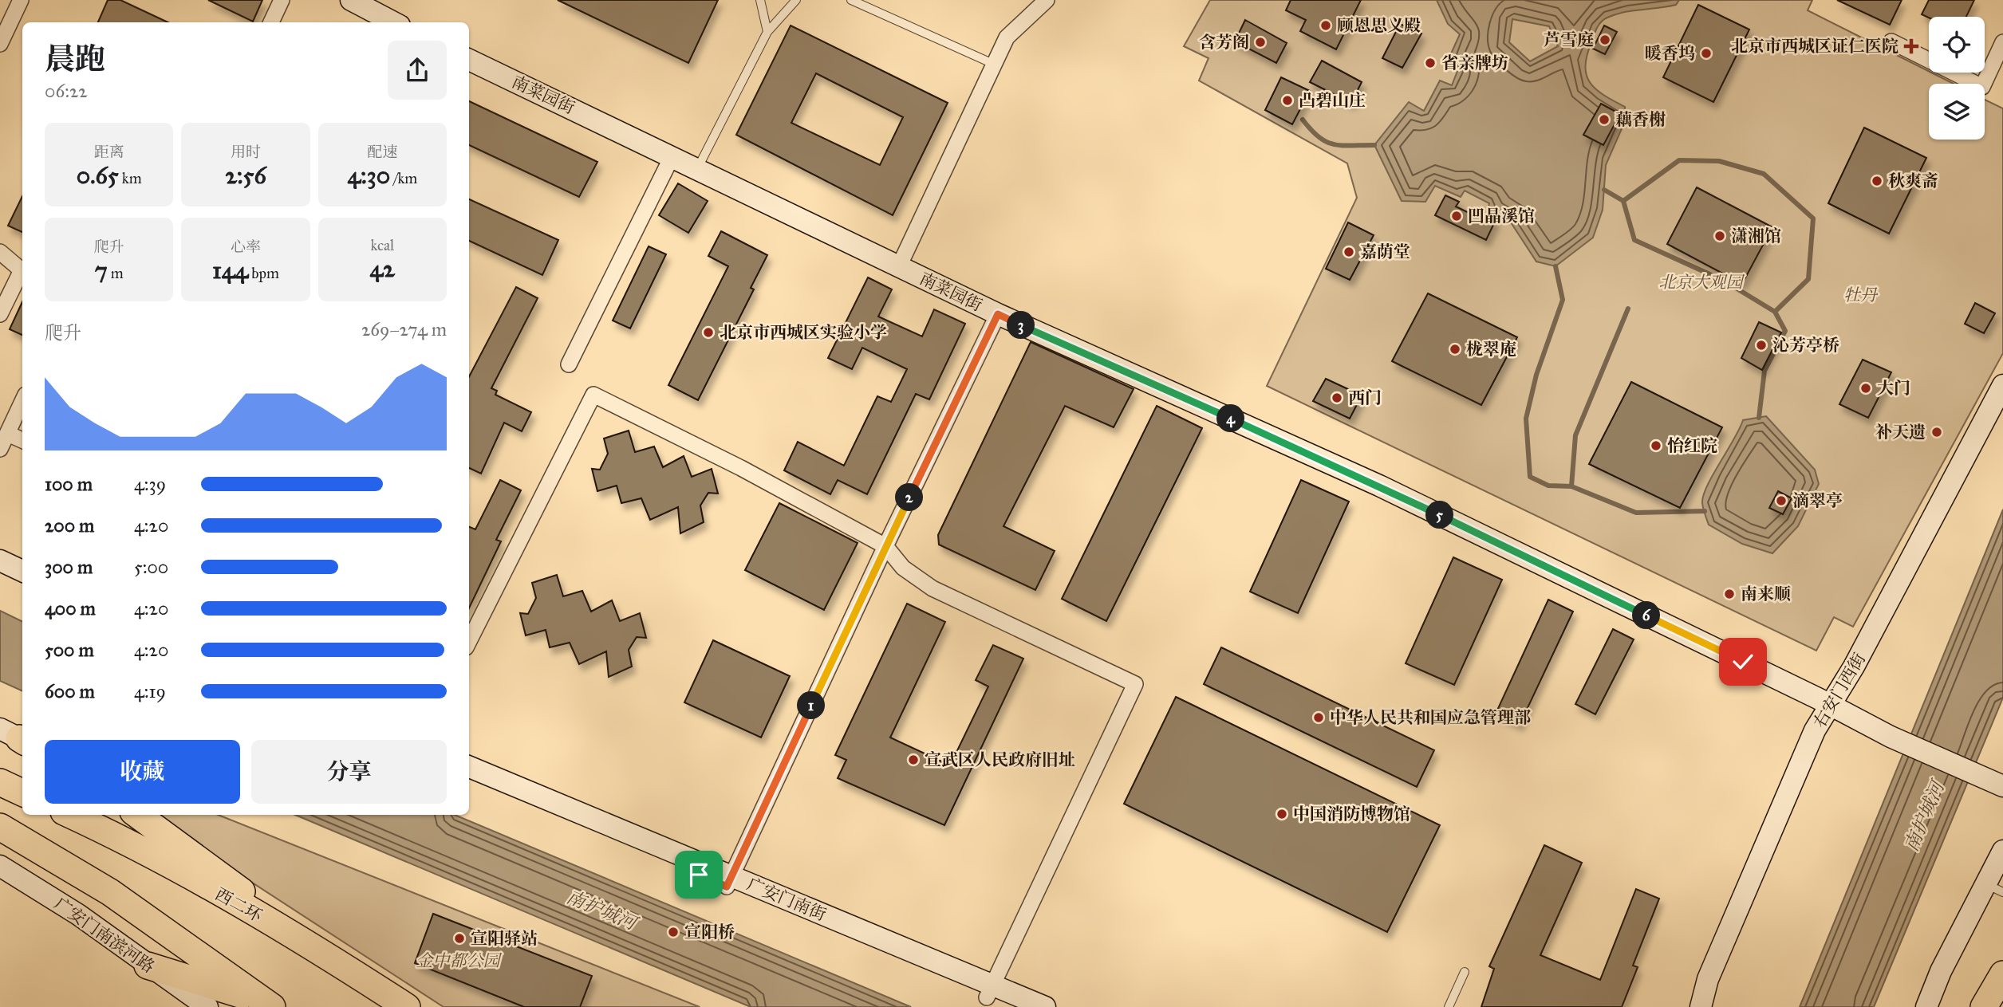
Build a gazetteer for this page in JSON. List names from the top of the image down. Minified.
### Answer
{"streets":{"highway":["西二环"],"street":["南菜园街","右安门西街","广安门南街","广安门南滨河路"]},"crossings":[["南菜园街","右安门西街"]],"water":["南护城河"],"parks":["北京大观园","牡丹","金中都公园"],"places":{"other":["顾恩思义殿","芦雪庭","含芳阁","暖香坞","省亲牌坊","凸碧山庄","藕香榭","秋爽斋","凹晶溪馆","潇湘馆","嘉荫堂","北京市西城区实验小学","沁芳亭桥","栊翠庵","大门","西门","补天遗","怡红院","滴翠亭","南来顺","中华人民共和国应急管理部","宣武区人民政府旧址","中国消防博物馆","宣阳桥","宣阳驿站"],"health":["北京市西城区证仁医院"]},"page":{"heading":["晨跑","06:22"],"stats":[["距离","0.65 km"],["用时","2:56"],["配速","4:30 /km"],["爬升","7 m"],["心率","144 bpm"],["kcal","42"]],"chart":["爬升","269–274 m"],"pins":["3","4","2","5","6","1"],"list":[{"name":"100 m","note":"4:39"},{"name":"200 m","note":"4:20"},{"name":"300 m","note":"5:00"},{"name":"400 m","note":"4:20"},{"name":"500 m","note":"4:20"},{"name":"600 m","note":"4:19"}],"buttons":["收藏","分享"]}}
